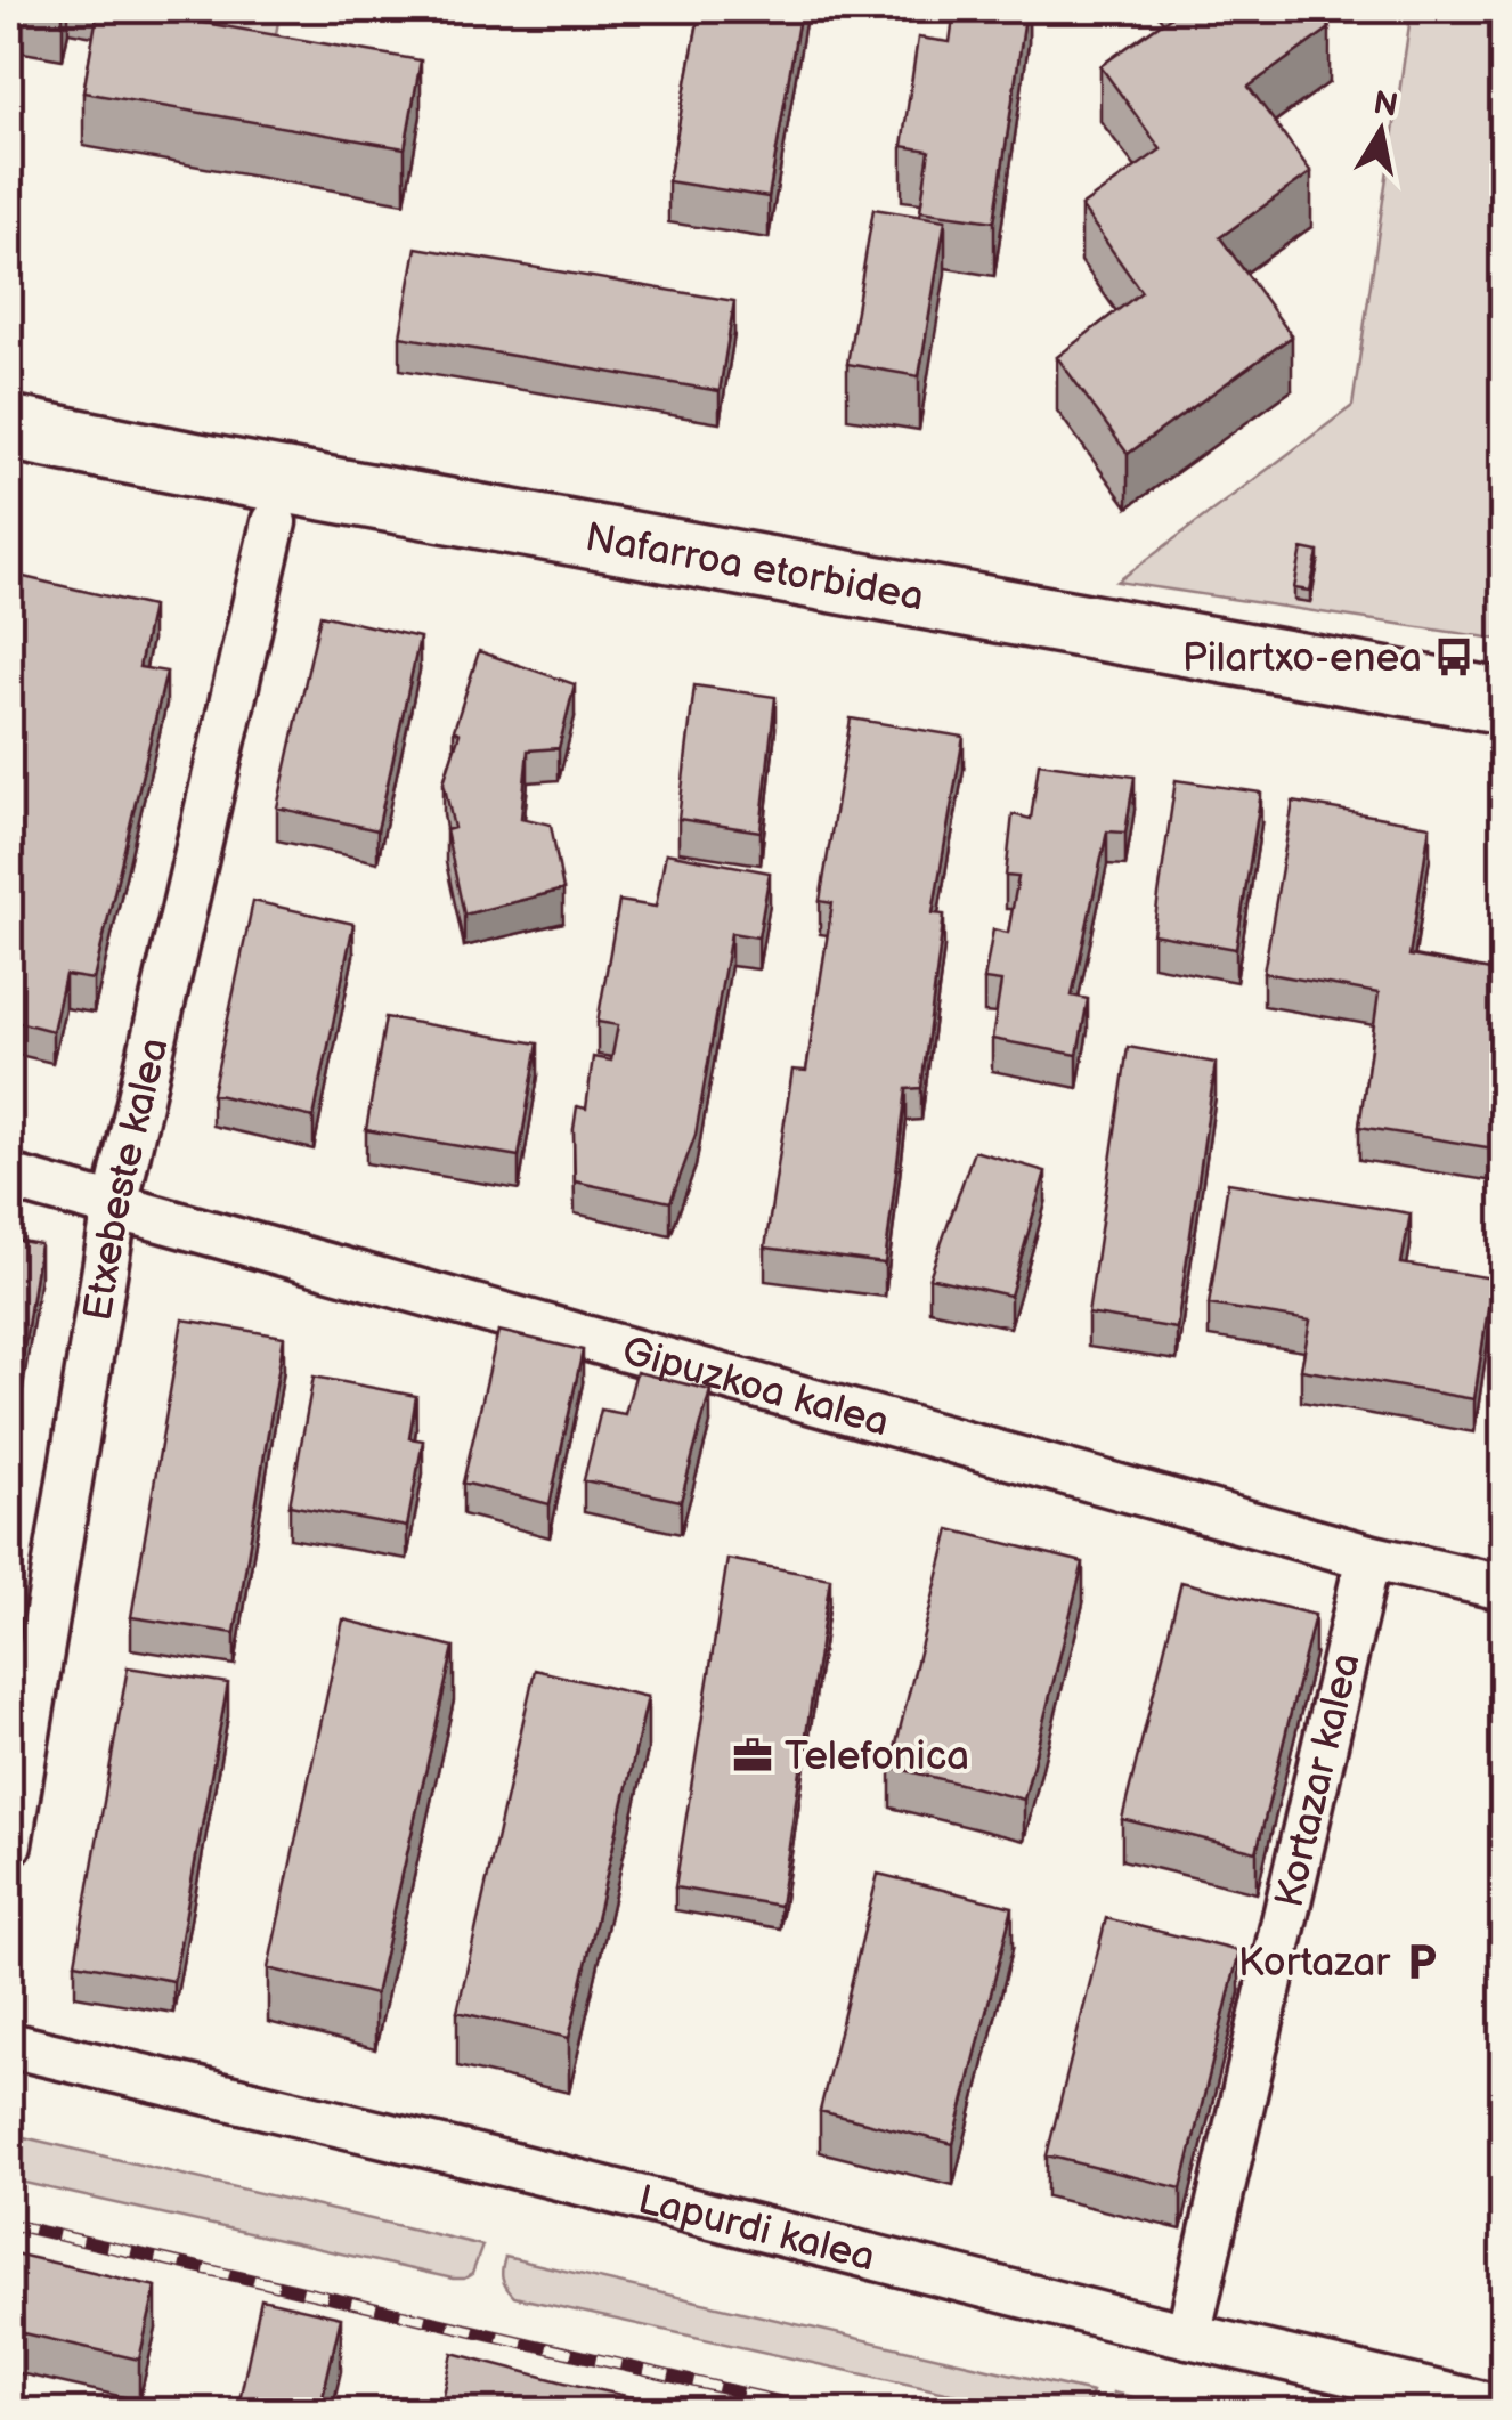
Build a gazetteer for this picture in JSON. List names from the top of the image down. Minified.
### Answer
{"streets":{"highway":["Nafarroa etorbidea"],"street":["Etxebeste kalea","Gipuzkoa kalea","Kortazar kalea","Lapurdi kalea"]},"crossings":[["Nafarroa etorbidea","Etxebeste kalea"],["Etxebeste kalea","Gipuzkoa kalea"],["Gipuzkoa kalea","Kortazar kalea"],["Kortazar kalea","Lapurdi kalea"]],"places":{"bus stop":["Pilartxo-enea"],"office":["Telefonica"],"parking":["Kortazar"]},"north":"top"}
